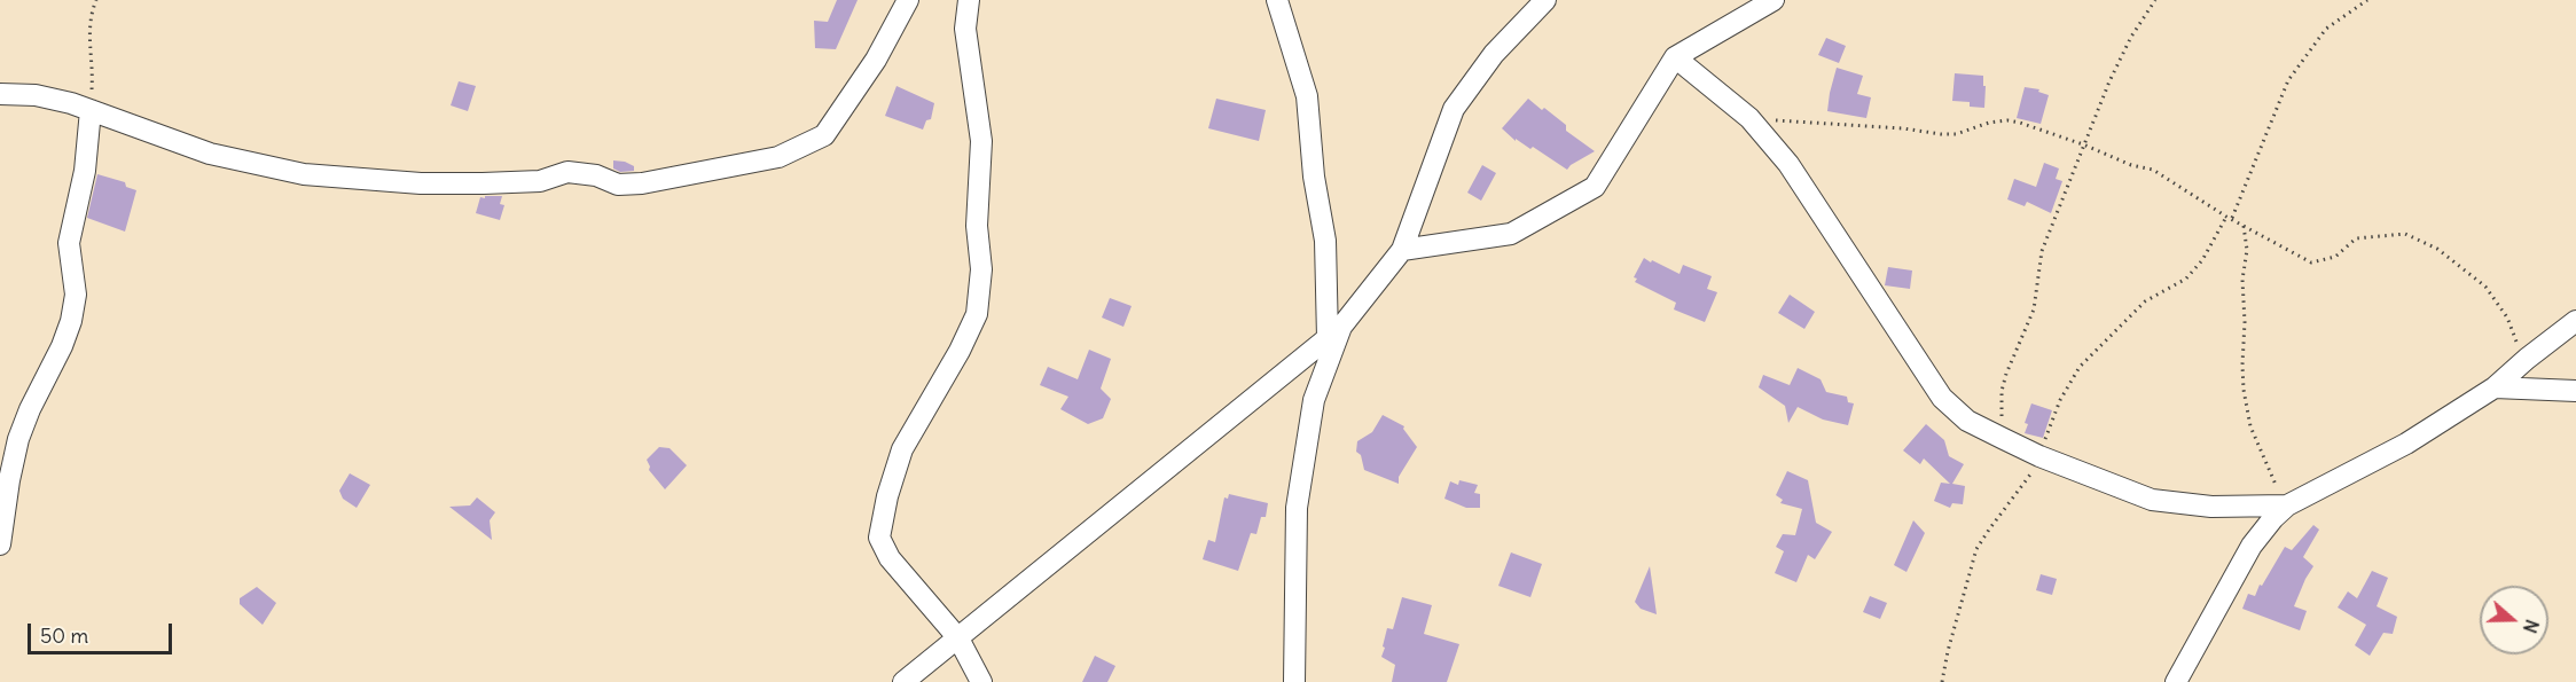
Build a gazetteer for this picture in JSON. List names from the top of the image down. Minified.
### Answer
{"scale_bar":"50 m","north":"right"}
